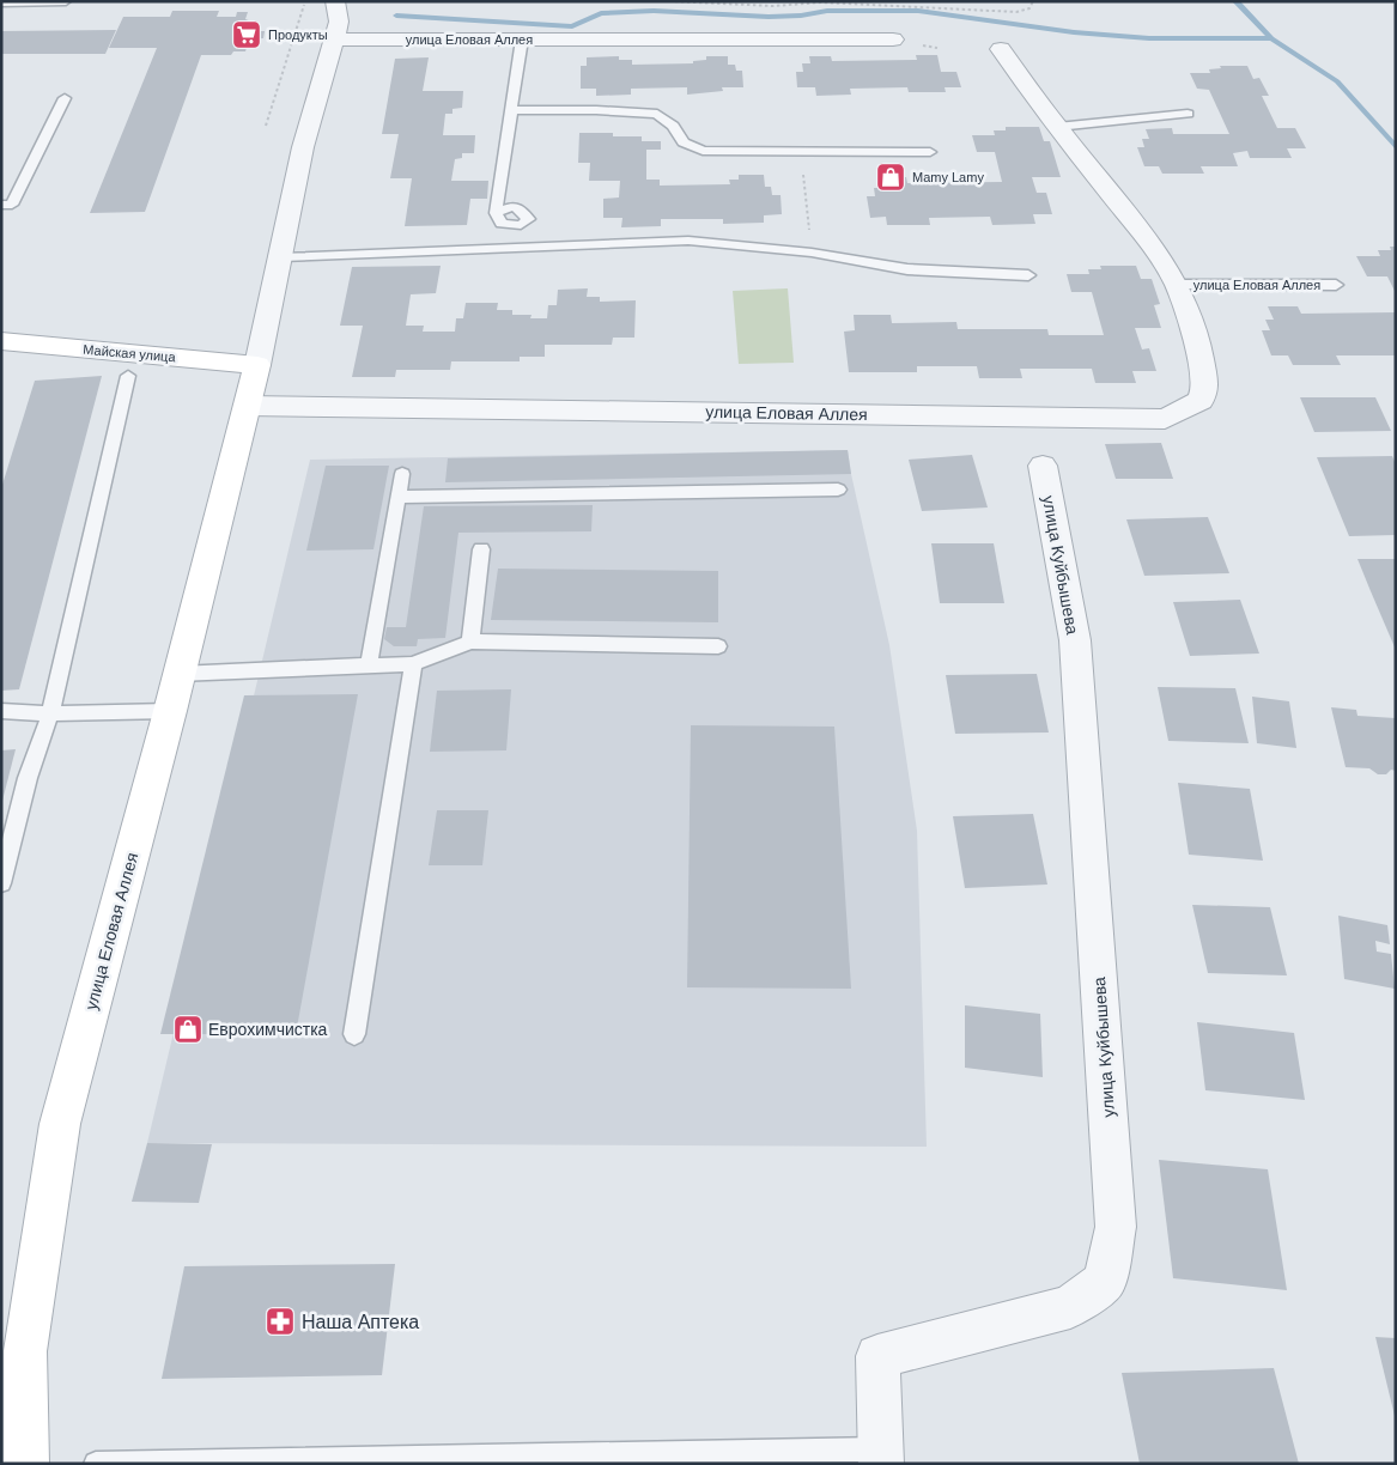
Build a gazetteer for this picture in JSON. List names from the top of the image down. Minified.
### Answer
{"streets":{"street":["улица Еловая Аллея","Майская улица","улица Куйбышева"]},"crossings":[["улица Еловая Аллея","Майская улица"]],"places":{"supermarket":["Продукты"],"shop":["Mamy Lamy","Еврохимчистка"],"pharmacy":["Наша Аптека"]}}
